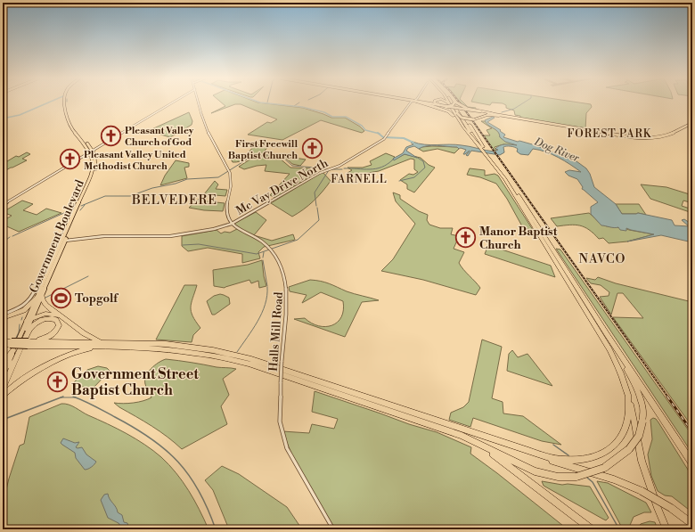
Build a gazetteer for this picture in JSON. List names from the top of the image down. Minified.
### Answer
{"streets":{"main road":["Government Boulevard"],"street":["Mc Vay Drive North","Halls Mill Road"]},"crossings":[["Mc Vay Drive North","Government Boulevard"],["Mc Vay Drive North","Halls Mill Road"]],"districts":["FOREST PARK","FARNELL","BELVEDERE","NAVCO"],"water":["Dog River"],"places":{"church":["Pleasant Valley Church of God","First Freewill Baptist Church","Pleasant Valley United Methodist Church","Manor Baptist Church","Government Street Baptist Church"],"sports":["Topgolf"]}}
